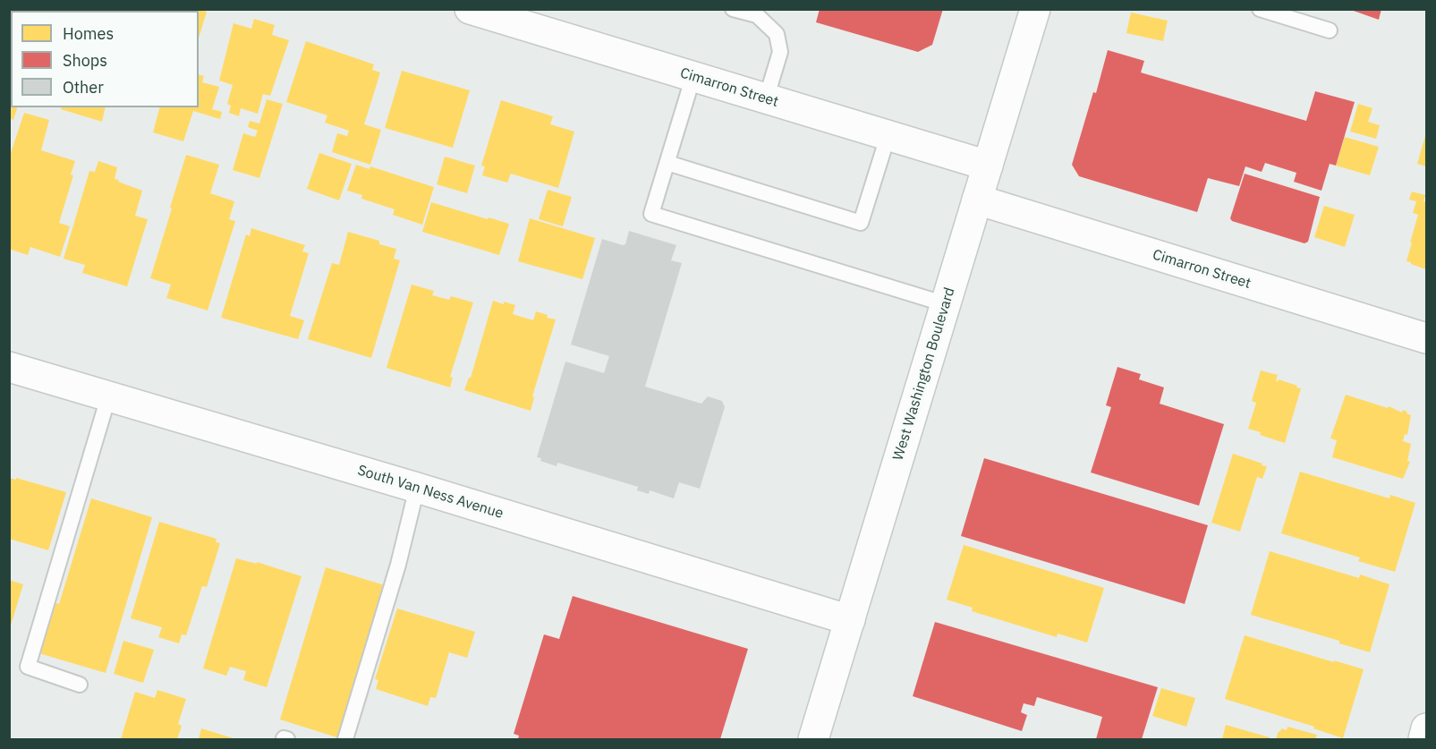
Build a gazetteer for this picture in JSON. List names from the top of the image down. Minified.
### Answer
{"streets":{"street":["Cimarron Street","West Washington Boulevard","South Van Ness Avenue"]},"crossings":[["Cimarron Street","West Washington Boulevard"],["West Washington Boulevard","South Van Ness Avenue"]],"legend":["Homes","Shops","Other"]}
